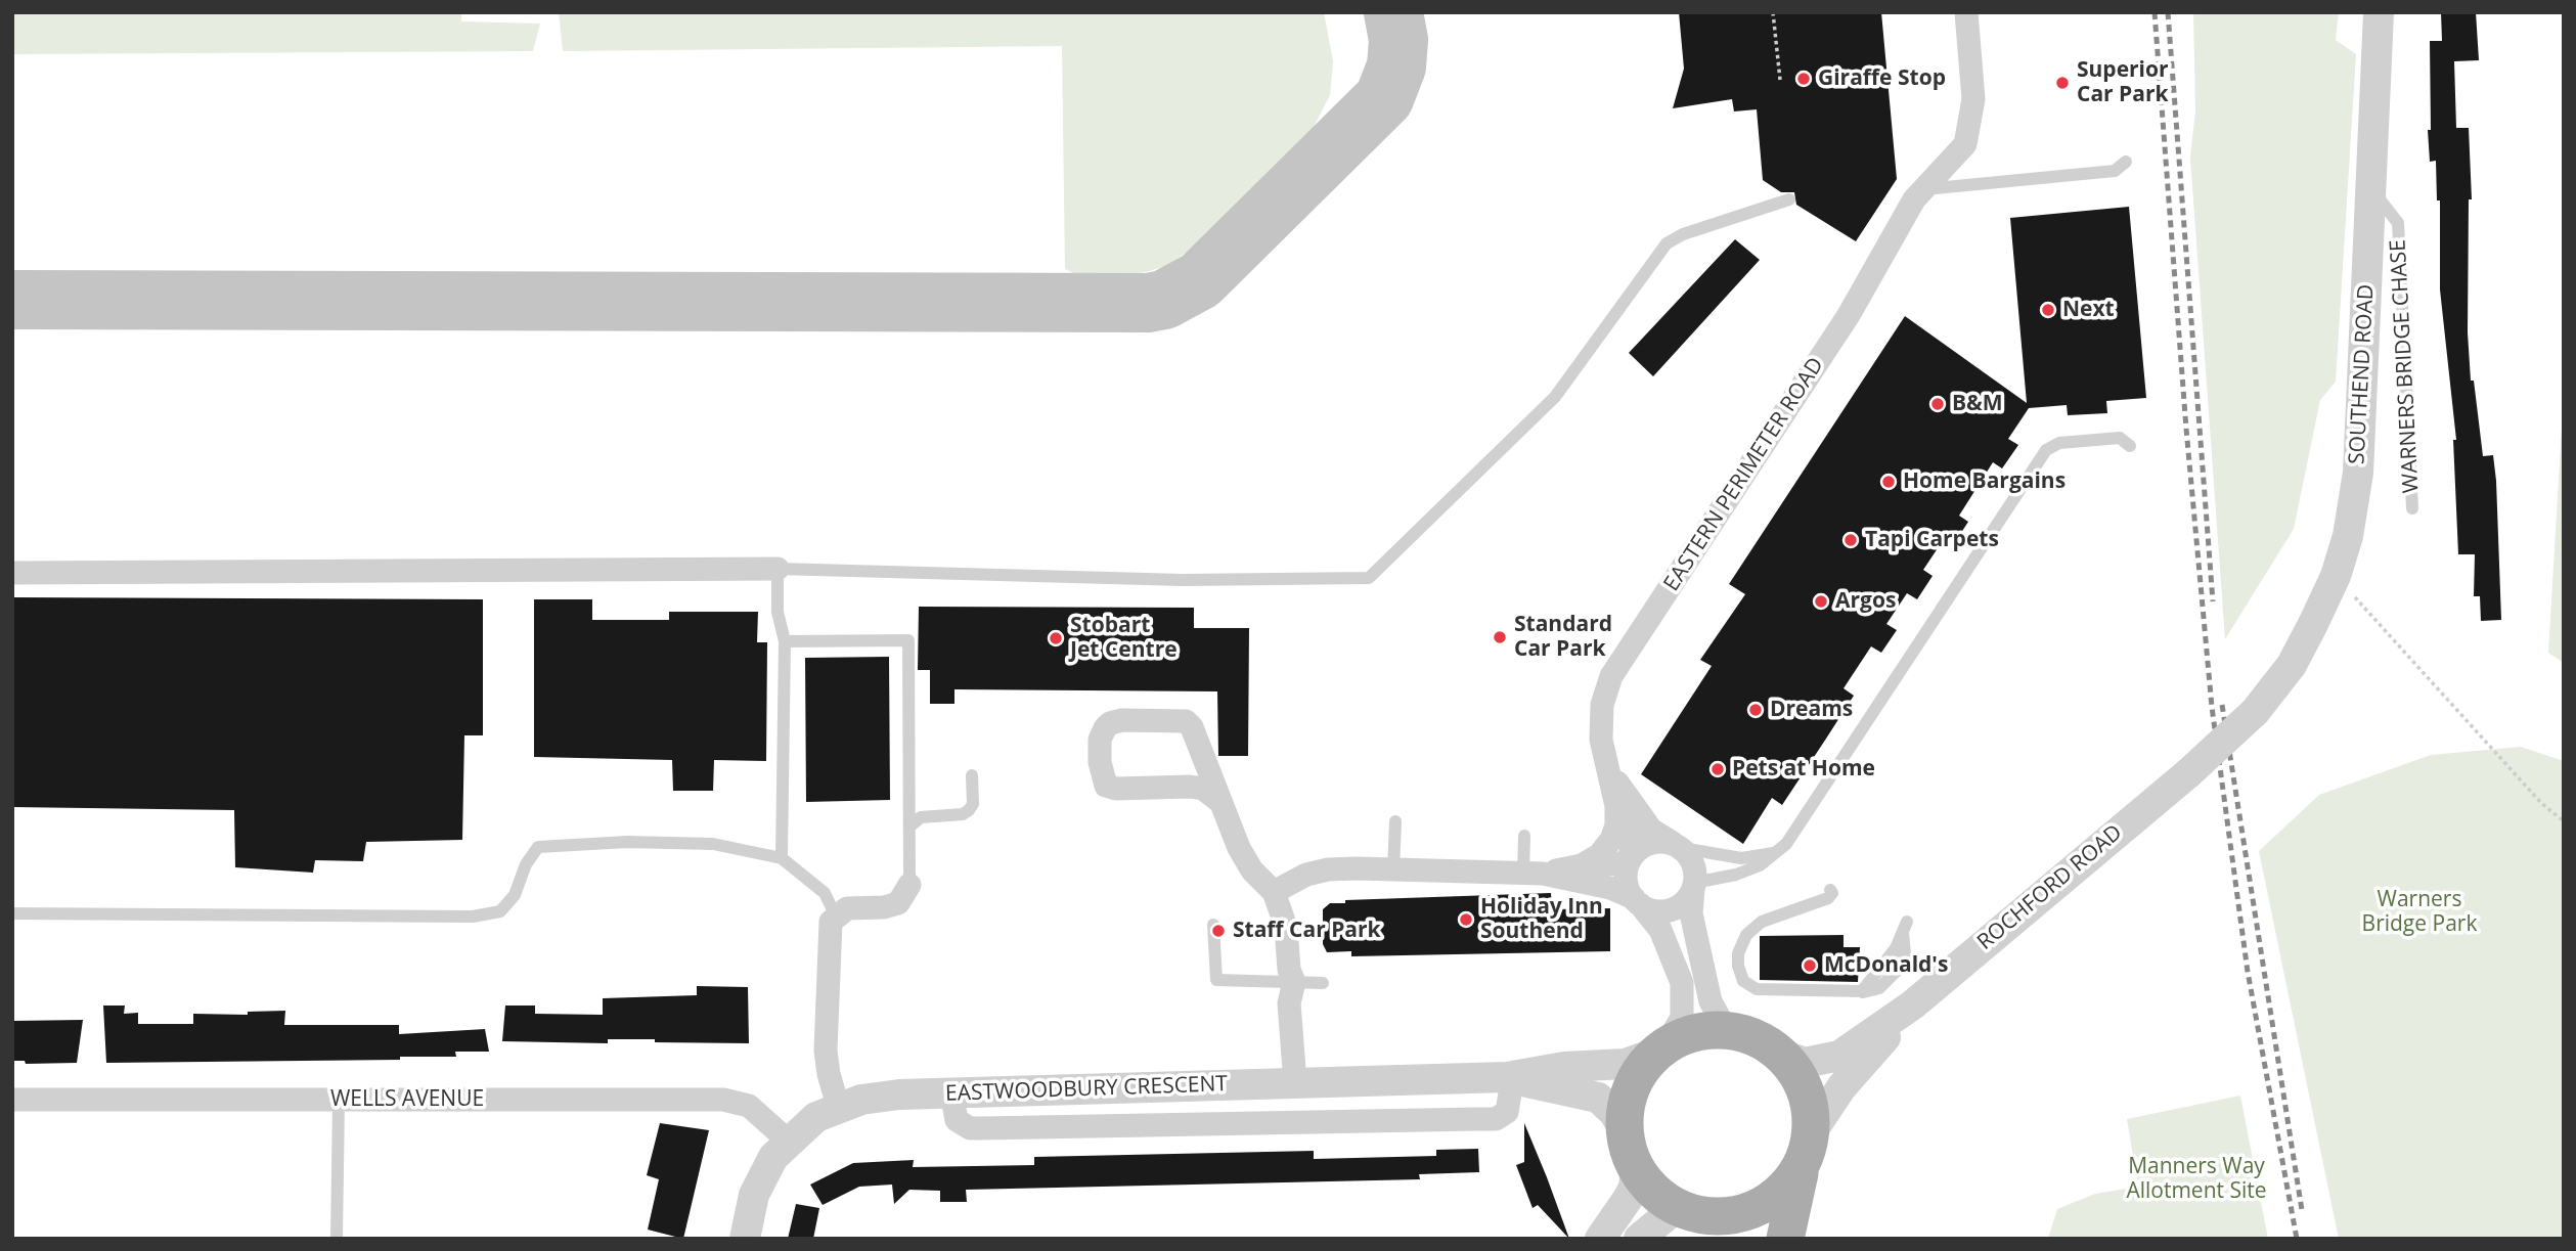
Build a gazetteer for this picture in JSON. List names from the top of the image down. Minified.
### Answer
{"streets":{"street":["SOUTHEND ROAD","EASTERN PERIMETER ROAD","ROCHFORD ROAD","EASTWOODBURY CRESCENT","WELLS AVENUE"],"lane":["WARNERS BRIDGE CHASE"]},"crossings":[["WARNERS BRIDGE CHASE","SOUTHEND ROAD"],["SOUTHEND ROAD","ROCHFORD ROAD"],["ROCHFORD ROAD","EASTWOODBURY CRESCENT"],["EASTWOODBURY CRESCENT","WELLS AVENUE"]],"parks":["Warners Bridge Park","Manners Way Allotment Site"],"places":["Giraffe Stop","Superior Car Park","Next","B&M","Home Bargains","Tapi Carpets","Argos","Standard Car Park","Stobart Jet Centre","Dreams","Pets at Home","Holiday Inn Southend","Staff Car Park","McDonald's"]}
